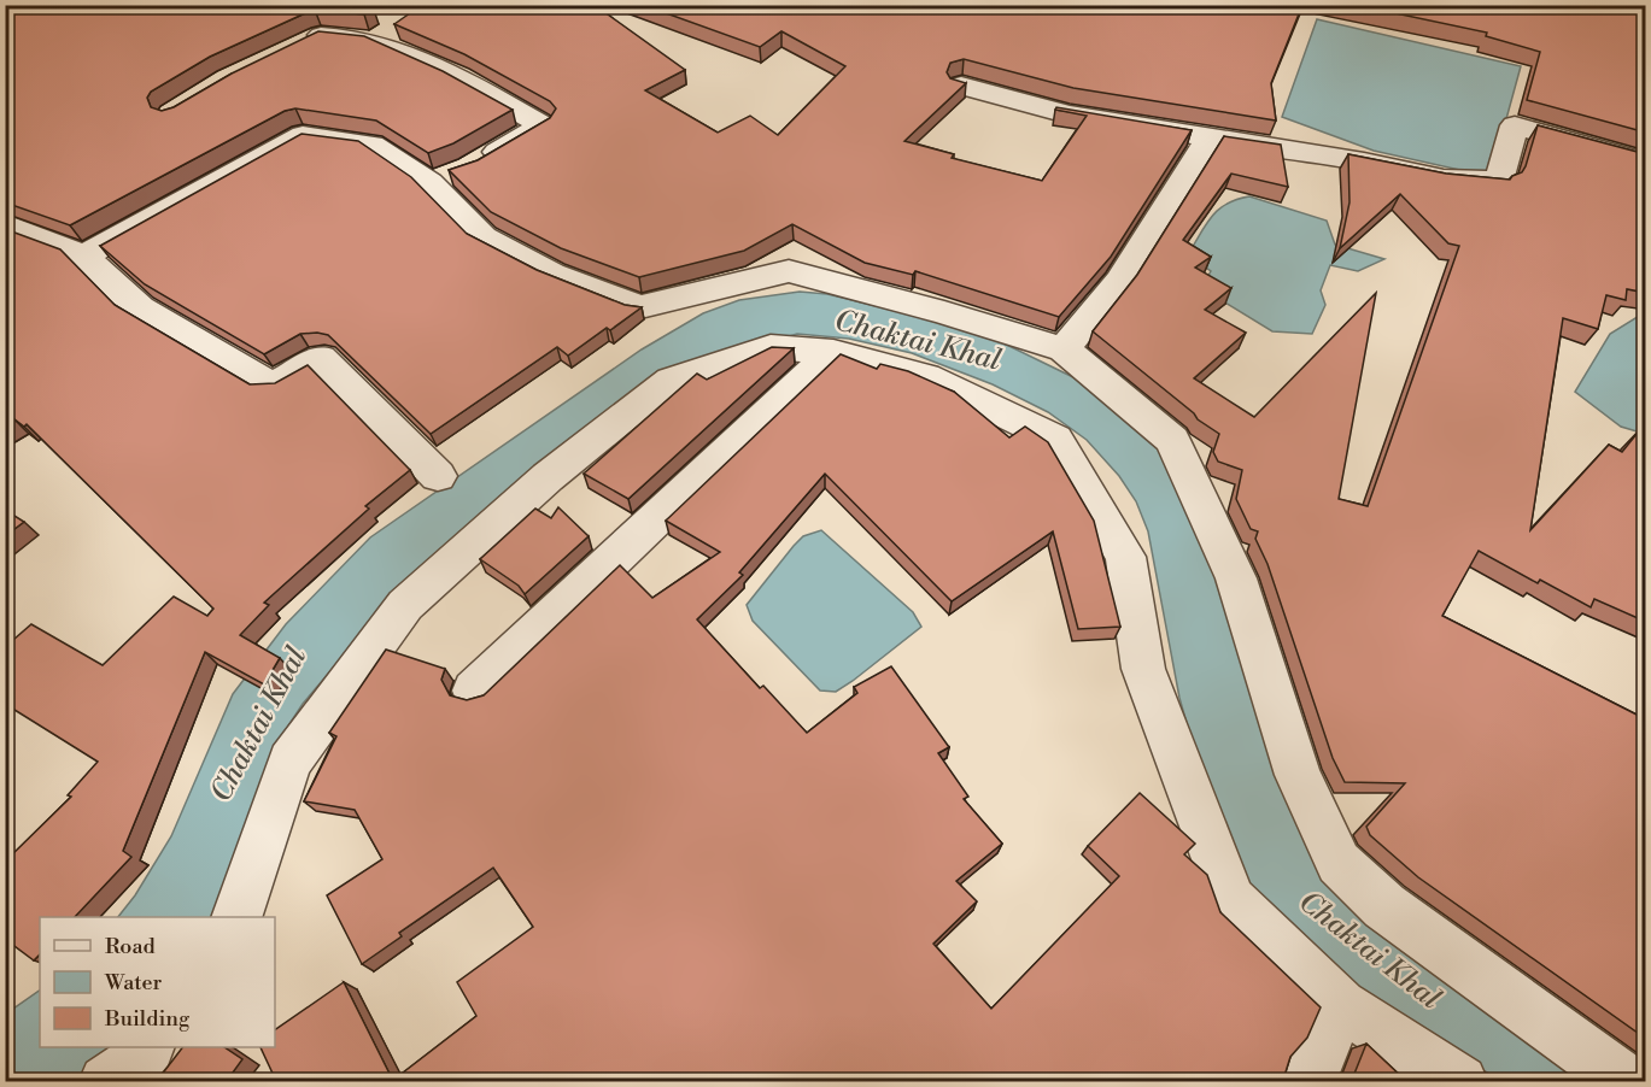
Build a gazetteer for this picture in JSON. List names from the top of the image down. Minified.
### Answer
{"water":["Chaktai Khal"],"legend":["Road","Water","Building"]}
